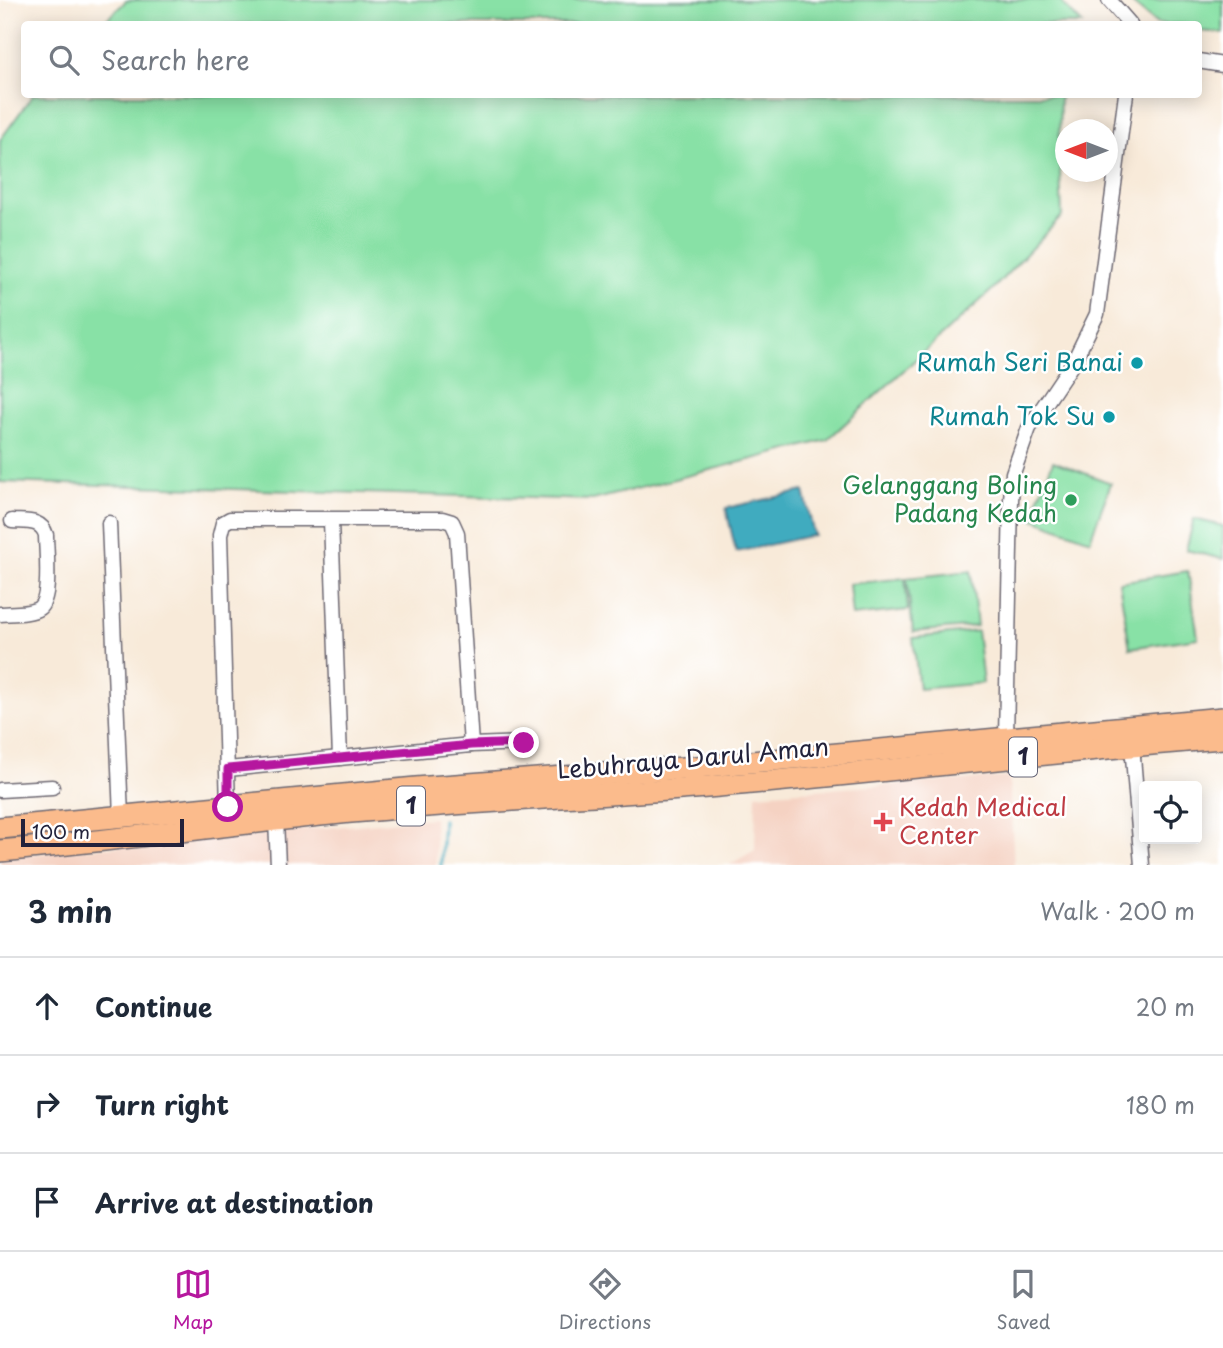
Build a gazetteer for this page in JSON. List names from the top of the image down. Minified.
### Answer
{"streets":{"highway":["1","Lebuhraya Darul Aman"]},"places":{"other":["Rumah Seri Banai","Rumah Tok Su","Gelanggang Boling Padang Kedah"],"health":["Kedah Medical Center"]},"scale_bar":"100 m","north":"left","page":{"search":"Search here","scale":"100 m","heading":["3 min","Walk · 200 m"],"list":[["Continue","20 m"],["Turn right","180 m"],"Arrive at destination"],"nav":["Map","Directions","Saved"]}}
